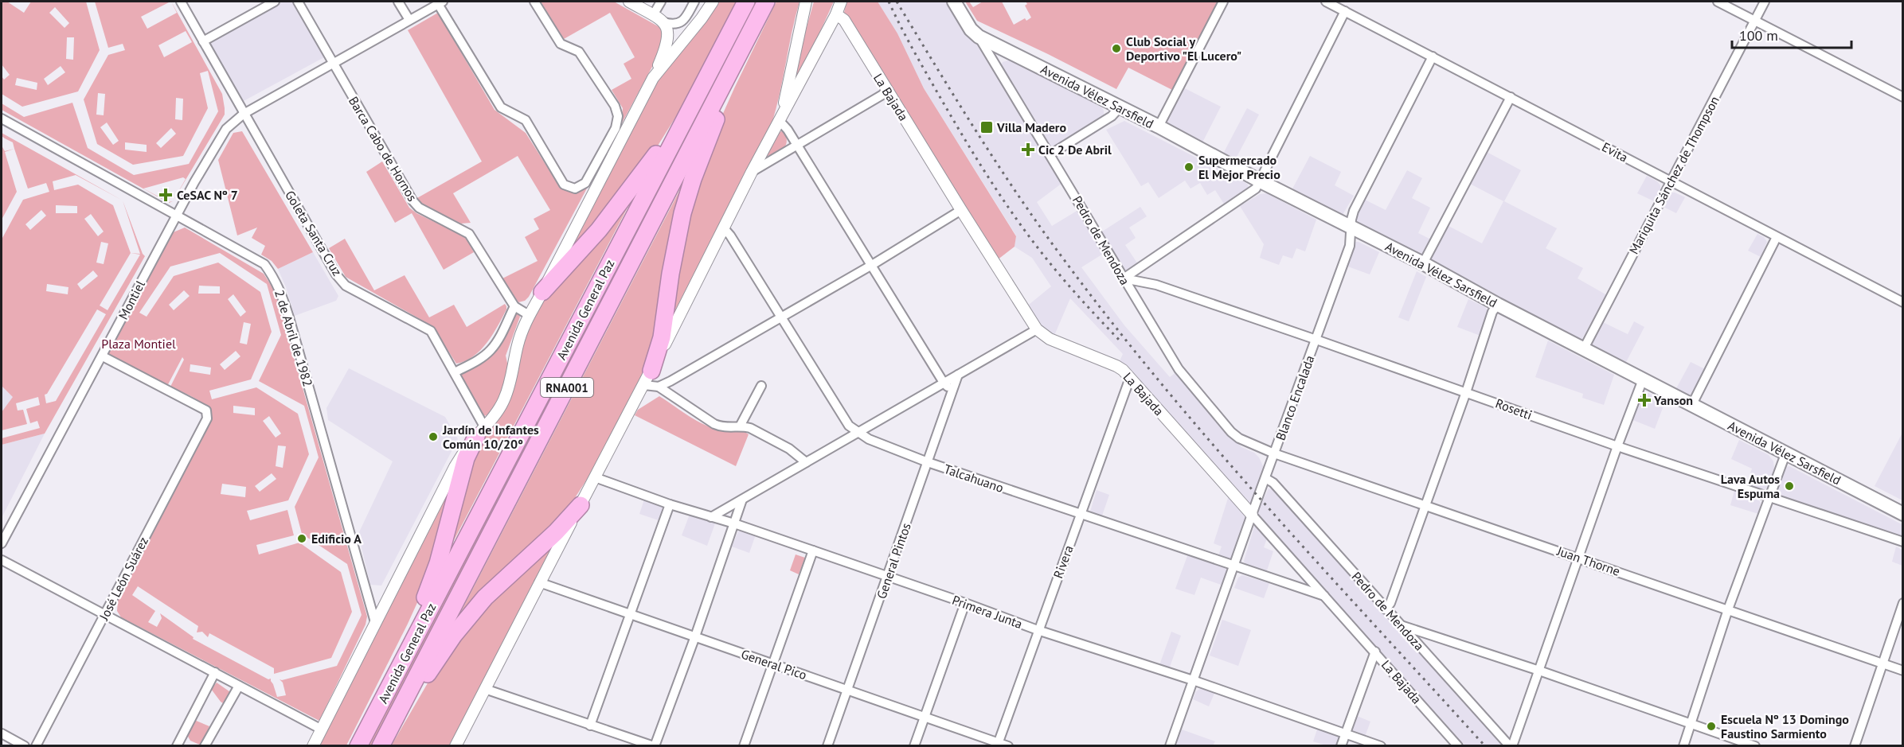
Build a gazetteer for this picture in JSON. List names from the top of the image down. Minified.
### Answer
{"streets":{"highway":["Avenida General Paz","RNA001"],"main road":["Avenida Vélez Sarsfield","Pedro de Mendoza"],"street":["La Bajada","Barca Cabo de Hornos","Evita","Mariquita Sánchez de Thompson","Goleta Santa Cruz","Montiel","2 de Abril de 1982","Blanco Encalada","Rosetti","Talcahuano","General Pintos","Juan Thorne","Rivera","José León Suárez","Primera Junta","General Pico"]},"crossings":[["Avenida Vélez Sarsfield","Mariquita Sánchez de Thompson"],["Avenida Vélez Sarsfield","Pedro de Mendoza"],["Avenida Vélez Sarsfield","Blanco Encalada"],["La Bajada","Blanco Encalada"],["La Bajada","Talcahuano"],["La Bajada","Rivera"],["Barca Cabo de Hornos","Montiel"],["Evita","Mariquita Sánchez de Thompson"],["Evita","Blanco Encalada"],["Goleta Santa Cruz","Montiel"],["Pedro de Mendoza","Blanco Encalada"],["Pedro de Mendoza","Rosetti"],["Pedro de Mendoza","Juan Thorne"],["Montiel","2 de Abril de 1982"],["Montiel","José León Suárez"],["Blanco Encalada","Rosetti"],["Blanco Encalada","Talcahuano"],["Blanco Encalada","Juan Thorne"],["Blanco Encalada","Primera Junta"],["Talcahuano","General Pintos"],["Talcahuano","Rivera"],["General Pintos","Primera Junta"],["General Pintos","General Pico"],["Rivera","Primera Junta"],["Rivera","General Pico"]],"parks":["Plaza Montiel"],"places":{"other":["Club Social y Deportivo \"El Lucero\"","Supermercado El Mejor Precio","Jardín de Infantes Común 10/20°","Lava Autos Espuma","Edificio A","Escuela Nº 13 Domingo Faustino Sarmiento"],"transit":["Villa Madero"],"health":["Cic 2 De Abril","CeSAC Nº 7","Yanson"]},"scale_bar":"100 m"}
